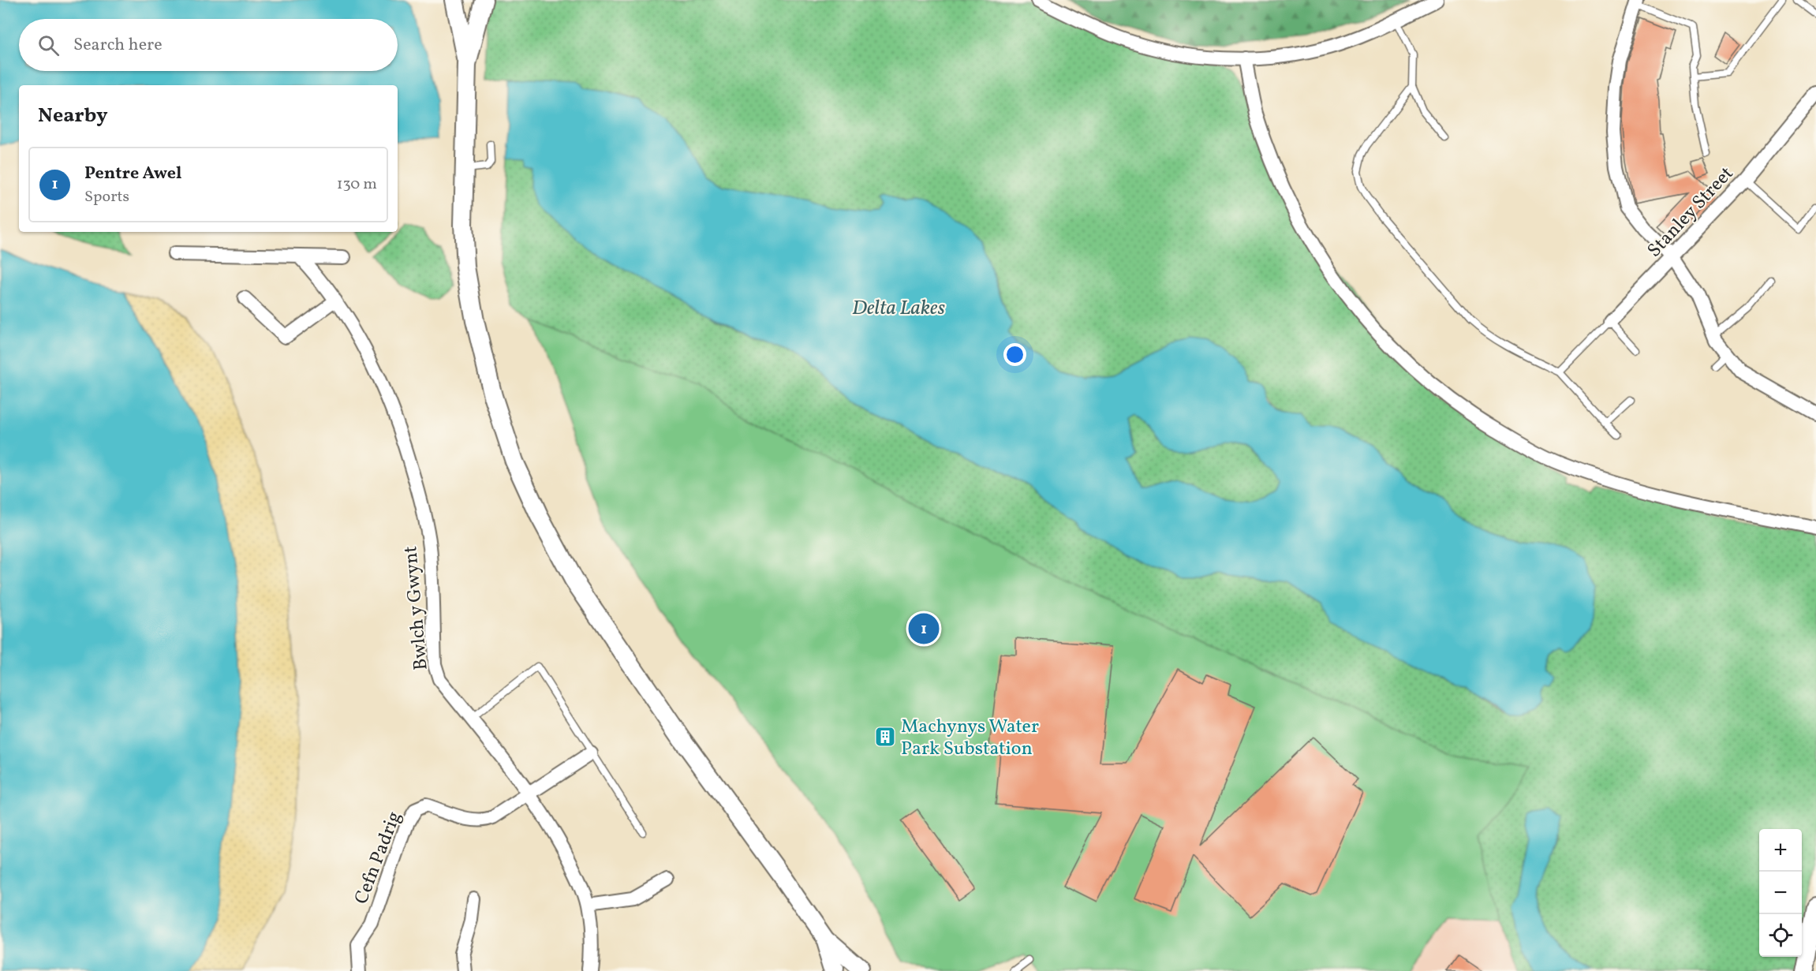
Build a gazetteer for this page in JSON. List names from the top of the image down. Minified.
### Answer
{"streets":{"street":["Stanley Street","Bwlch y Gwynt","Cefn Padrig"]},"crossings":[["Bwlch y Gwynt","Cefn Padrig"]],"water":["Delta Lakes"],"places":{"building":["Machynys Water Park Substation"]},"page":{"search":"Search here","heading":"Nearby","list":[{"mark":"1","name":"Pentre Awel","note":"Sports","value":"130 m"}],"pins":"1","map_buttons":["+","−"]}}
